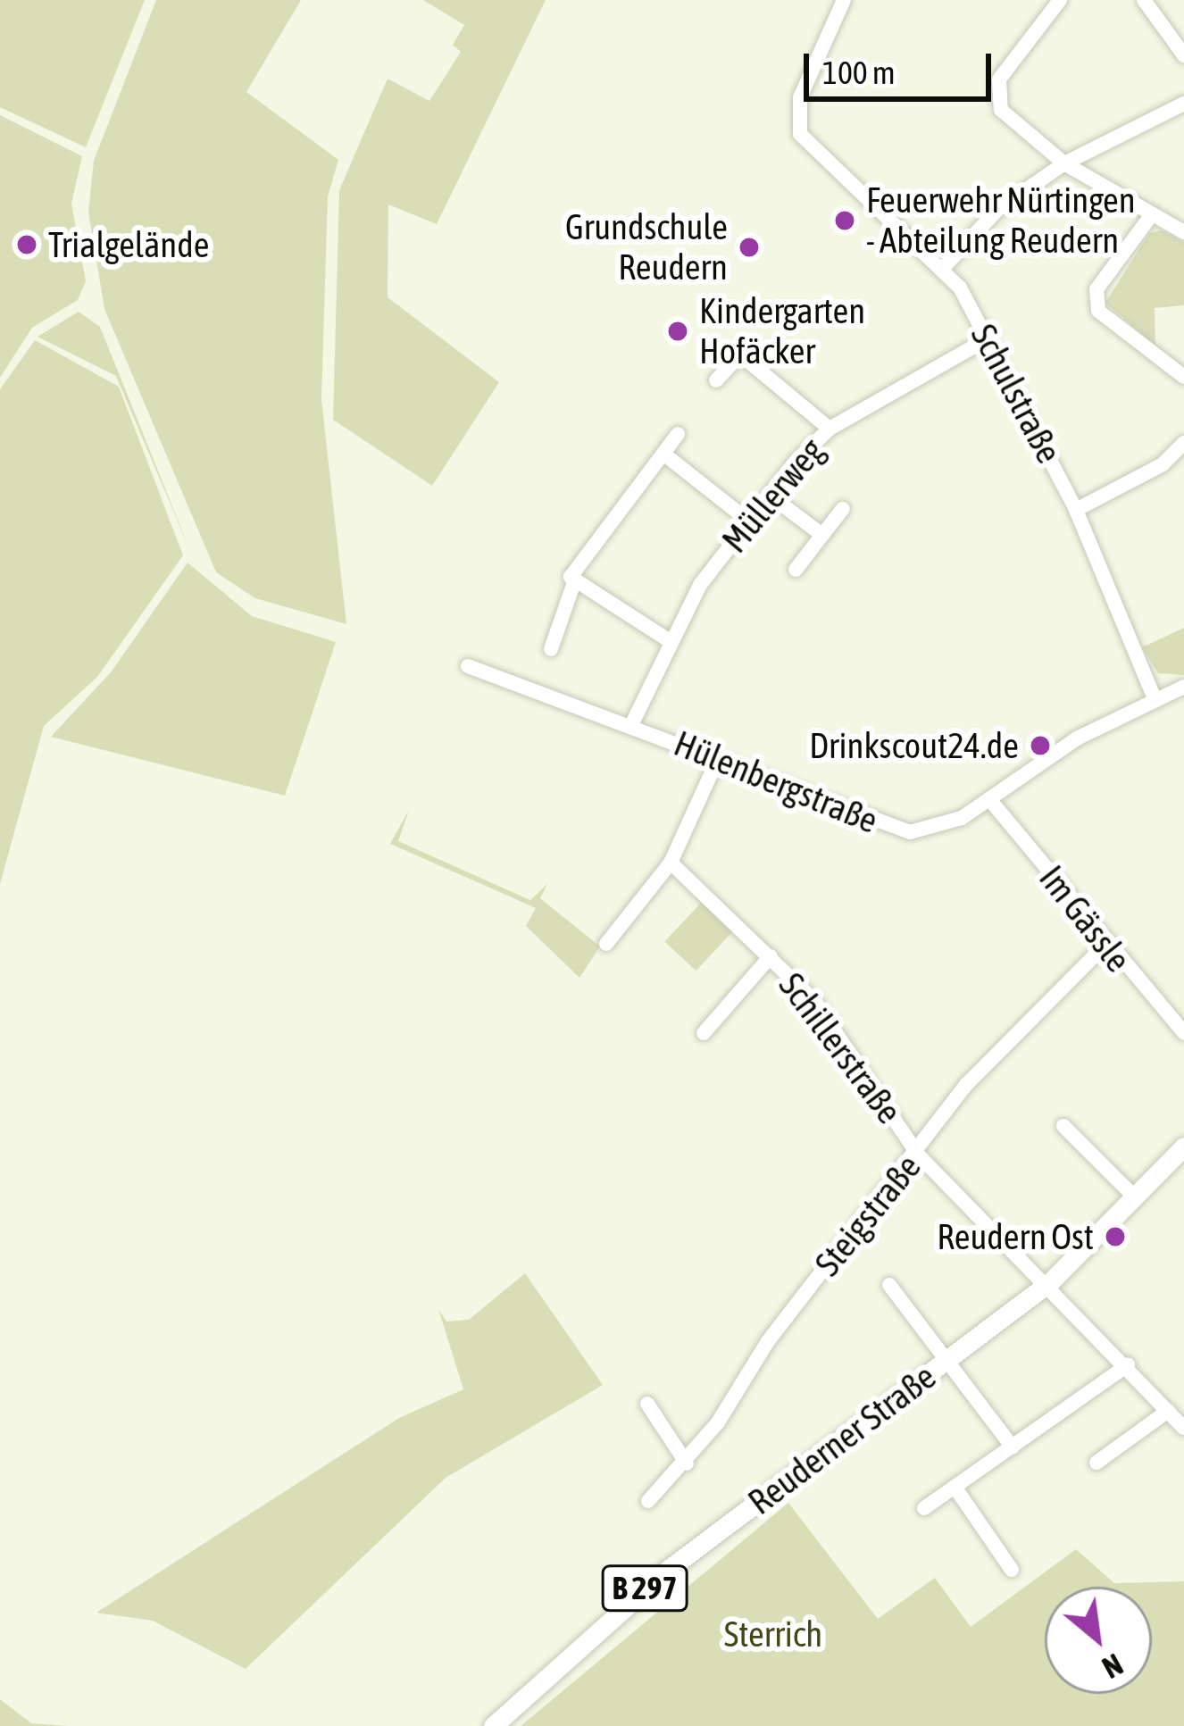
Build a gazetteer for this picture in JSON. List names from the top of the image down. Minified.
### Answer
{"streets":{"main road":["Reuderner Straße","B 297"],"street":["Schulstraße","Müllerweg","Hülenbergstraße","Im Gässle","Schillerstraße","Steigstraße"]},"crossings":[["Schulstraße","Müllerweg"],["Schulstraße","Hülenbergstraße"],["Müllerweg","Hülenbergstraße"],["Hülenbergstraße","Im Gässle"],["Im Gässle","Steigstraße"],["Schillerstraße","Steigstraße"],["Schillerstraße","Reuderner Straße"]],"parks":["Sterrich"],"places":["Feuerwehr Nürtingen - Abteilung Reudern","Trialgelände","Grundschule Reudern","Kindergarten Hofäcker","Drinkscout24.de","Reudern Ost"],"scale_bar":"100 m","north":"bottom right"}
